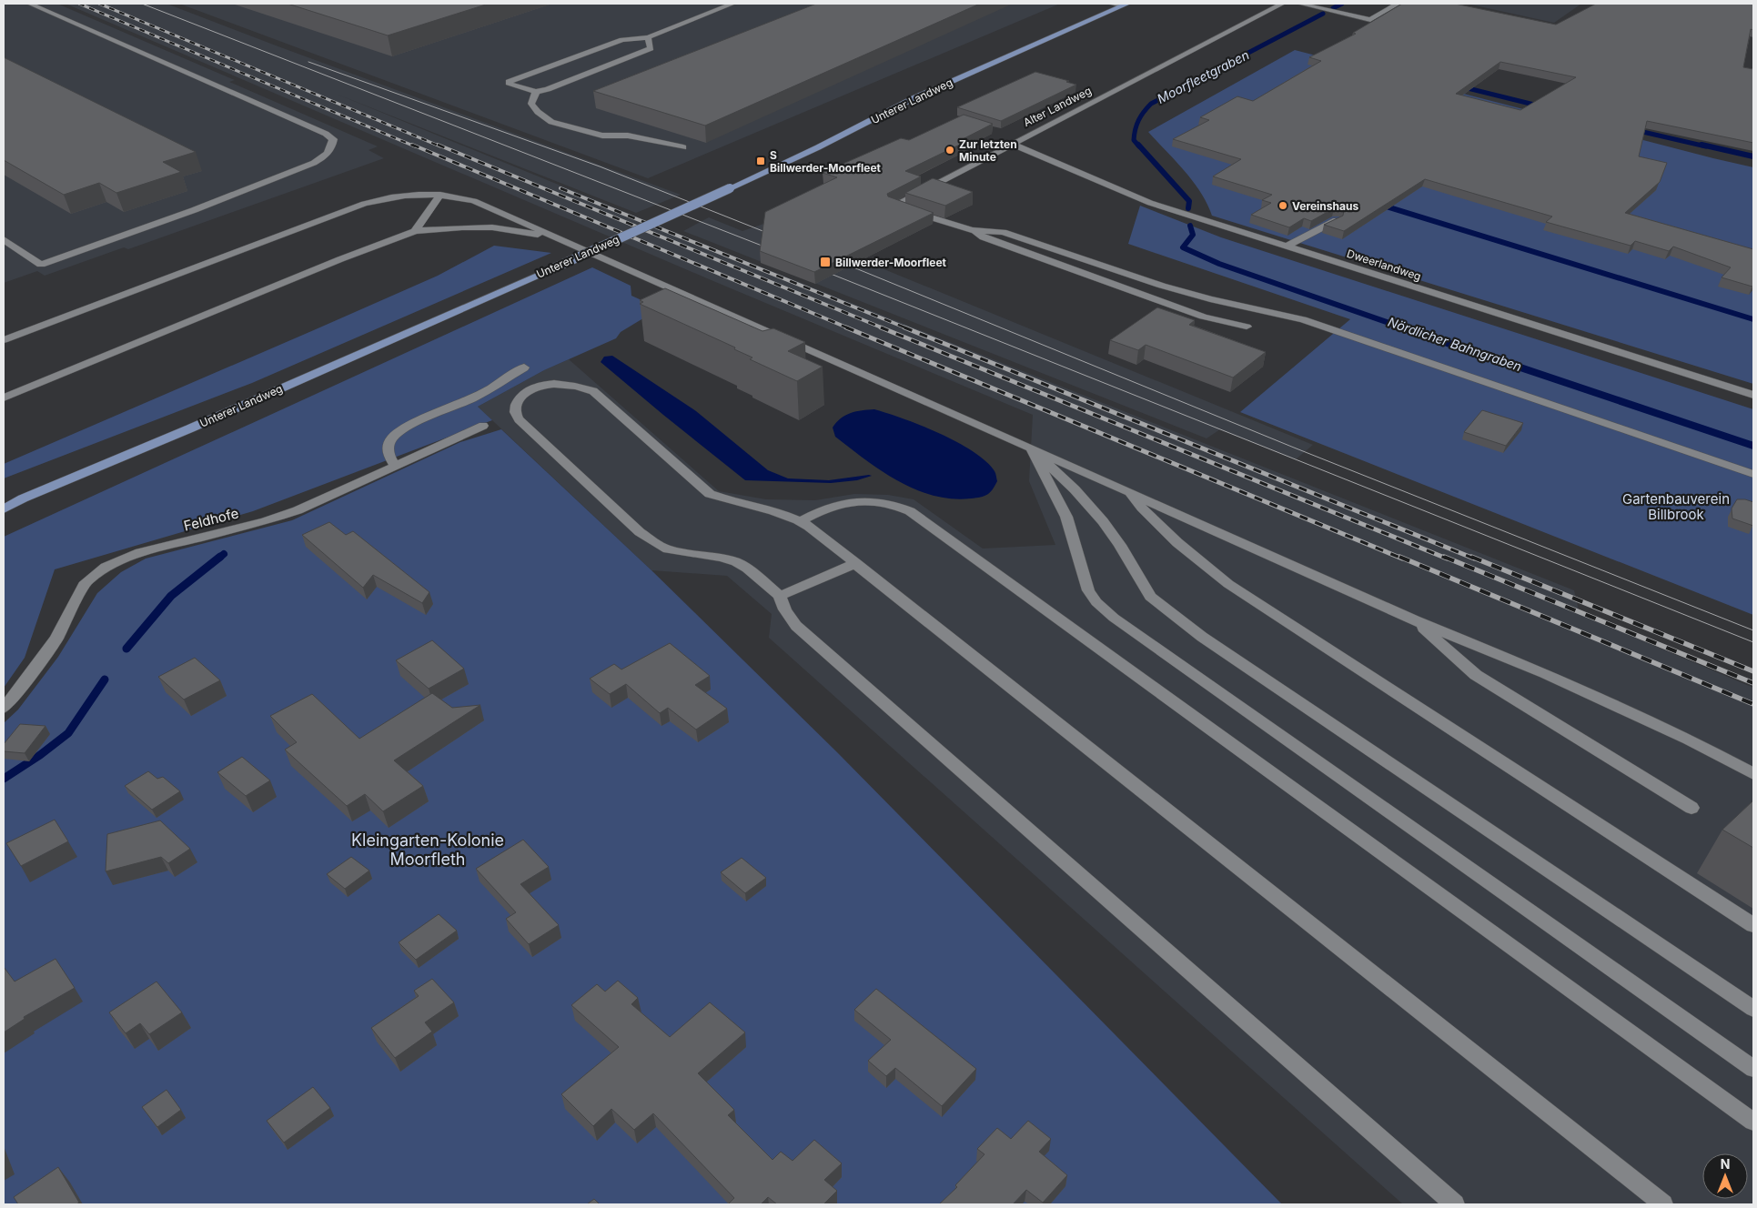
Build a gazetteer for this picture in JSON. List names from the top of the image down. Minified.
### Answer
{"streets":{"main road":["Unterer Landweg"],"street":["Alter Landweg","Dweerlandweg","Feldhofe"]},"crossings":[["Alter Landweg","Dweerlandweg"]],"water":["Moorfleetgraben","Nördlicher Bahngraben"],"parks":["Gartenbauverein Billbrook","Kleingarten-Kolonie Moorfleth"],"places":{"other":["Zur letzten Minute","Vereinshaus"],"transit":["S Billwerder-Moorfleet","Billwerder-Moorfleet"]},"north":"top"}
